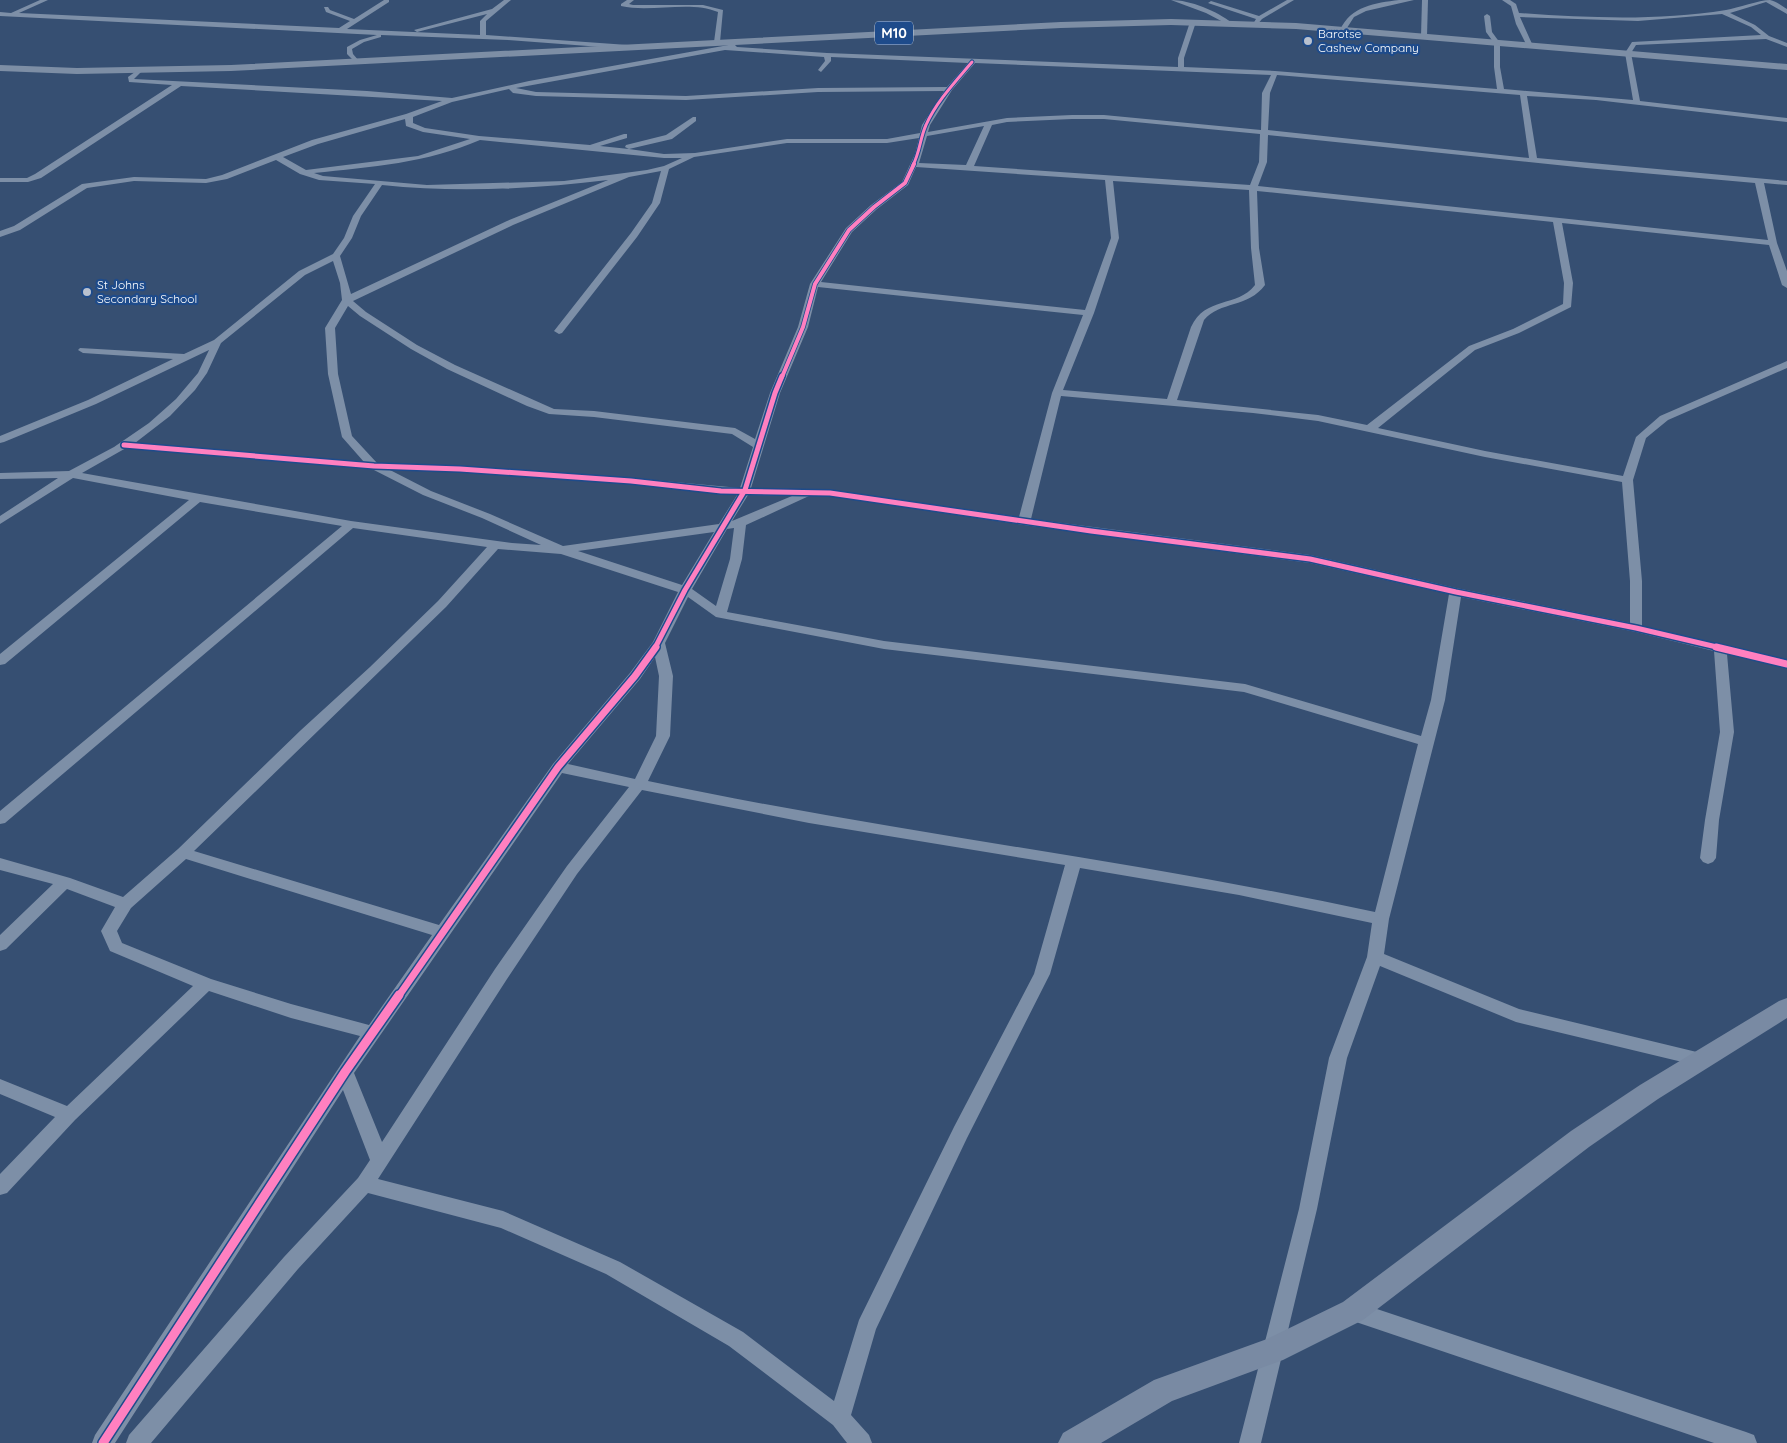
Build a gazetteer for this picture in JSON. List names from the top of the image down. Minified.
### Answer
{"streets":{"main road":["M10"]},"places":["Barotse Cashew Company","St Johns Secondary School"]}
